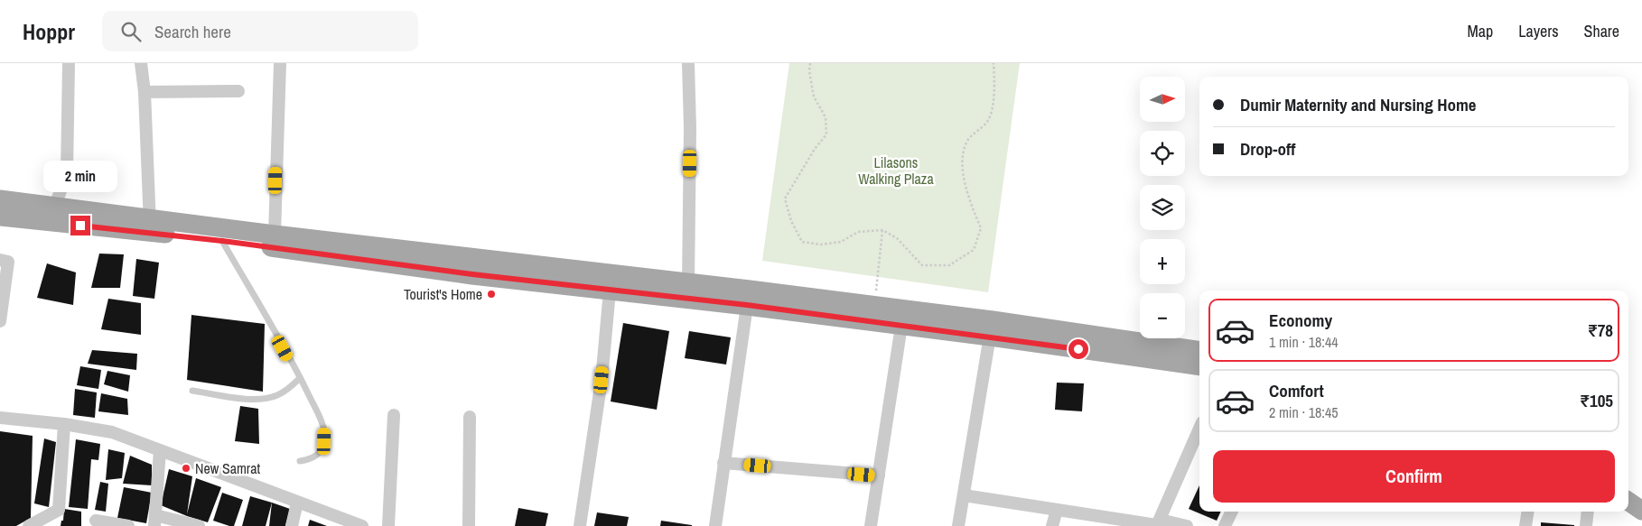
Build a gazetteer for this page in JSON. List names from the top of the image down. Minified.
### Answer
{"parks":["Lilasons Walking Plaza"],"places":["Tourist's Home","New Samrat"],"north":"right","page":{"header":"Hoppr","search":"Search here","nav":["Map","Layers","Share"],"map_buttons":["+","−"],"banner":["Dumir Maternity and Nursing Home","Drop-off"],"bubble":"2 min","list":[{"name":"Economy","note":"1 min · 18:44","value":"₹78"},{"name":"Comfort","note":"2 min · 18:45","value":"₹105"}],"buttons":"Confirm"}}
